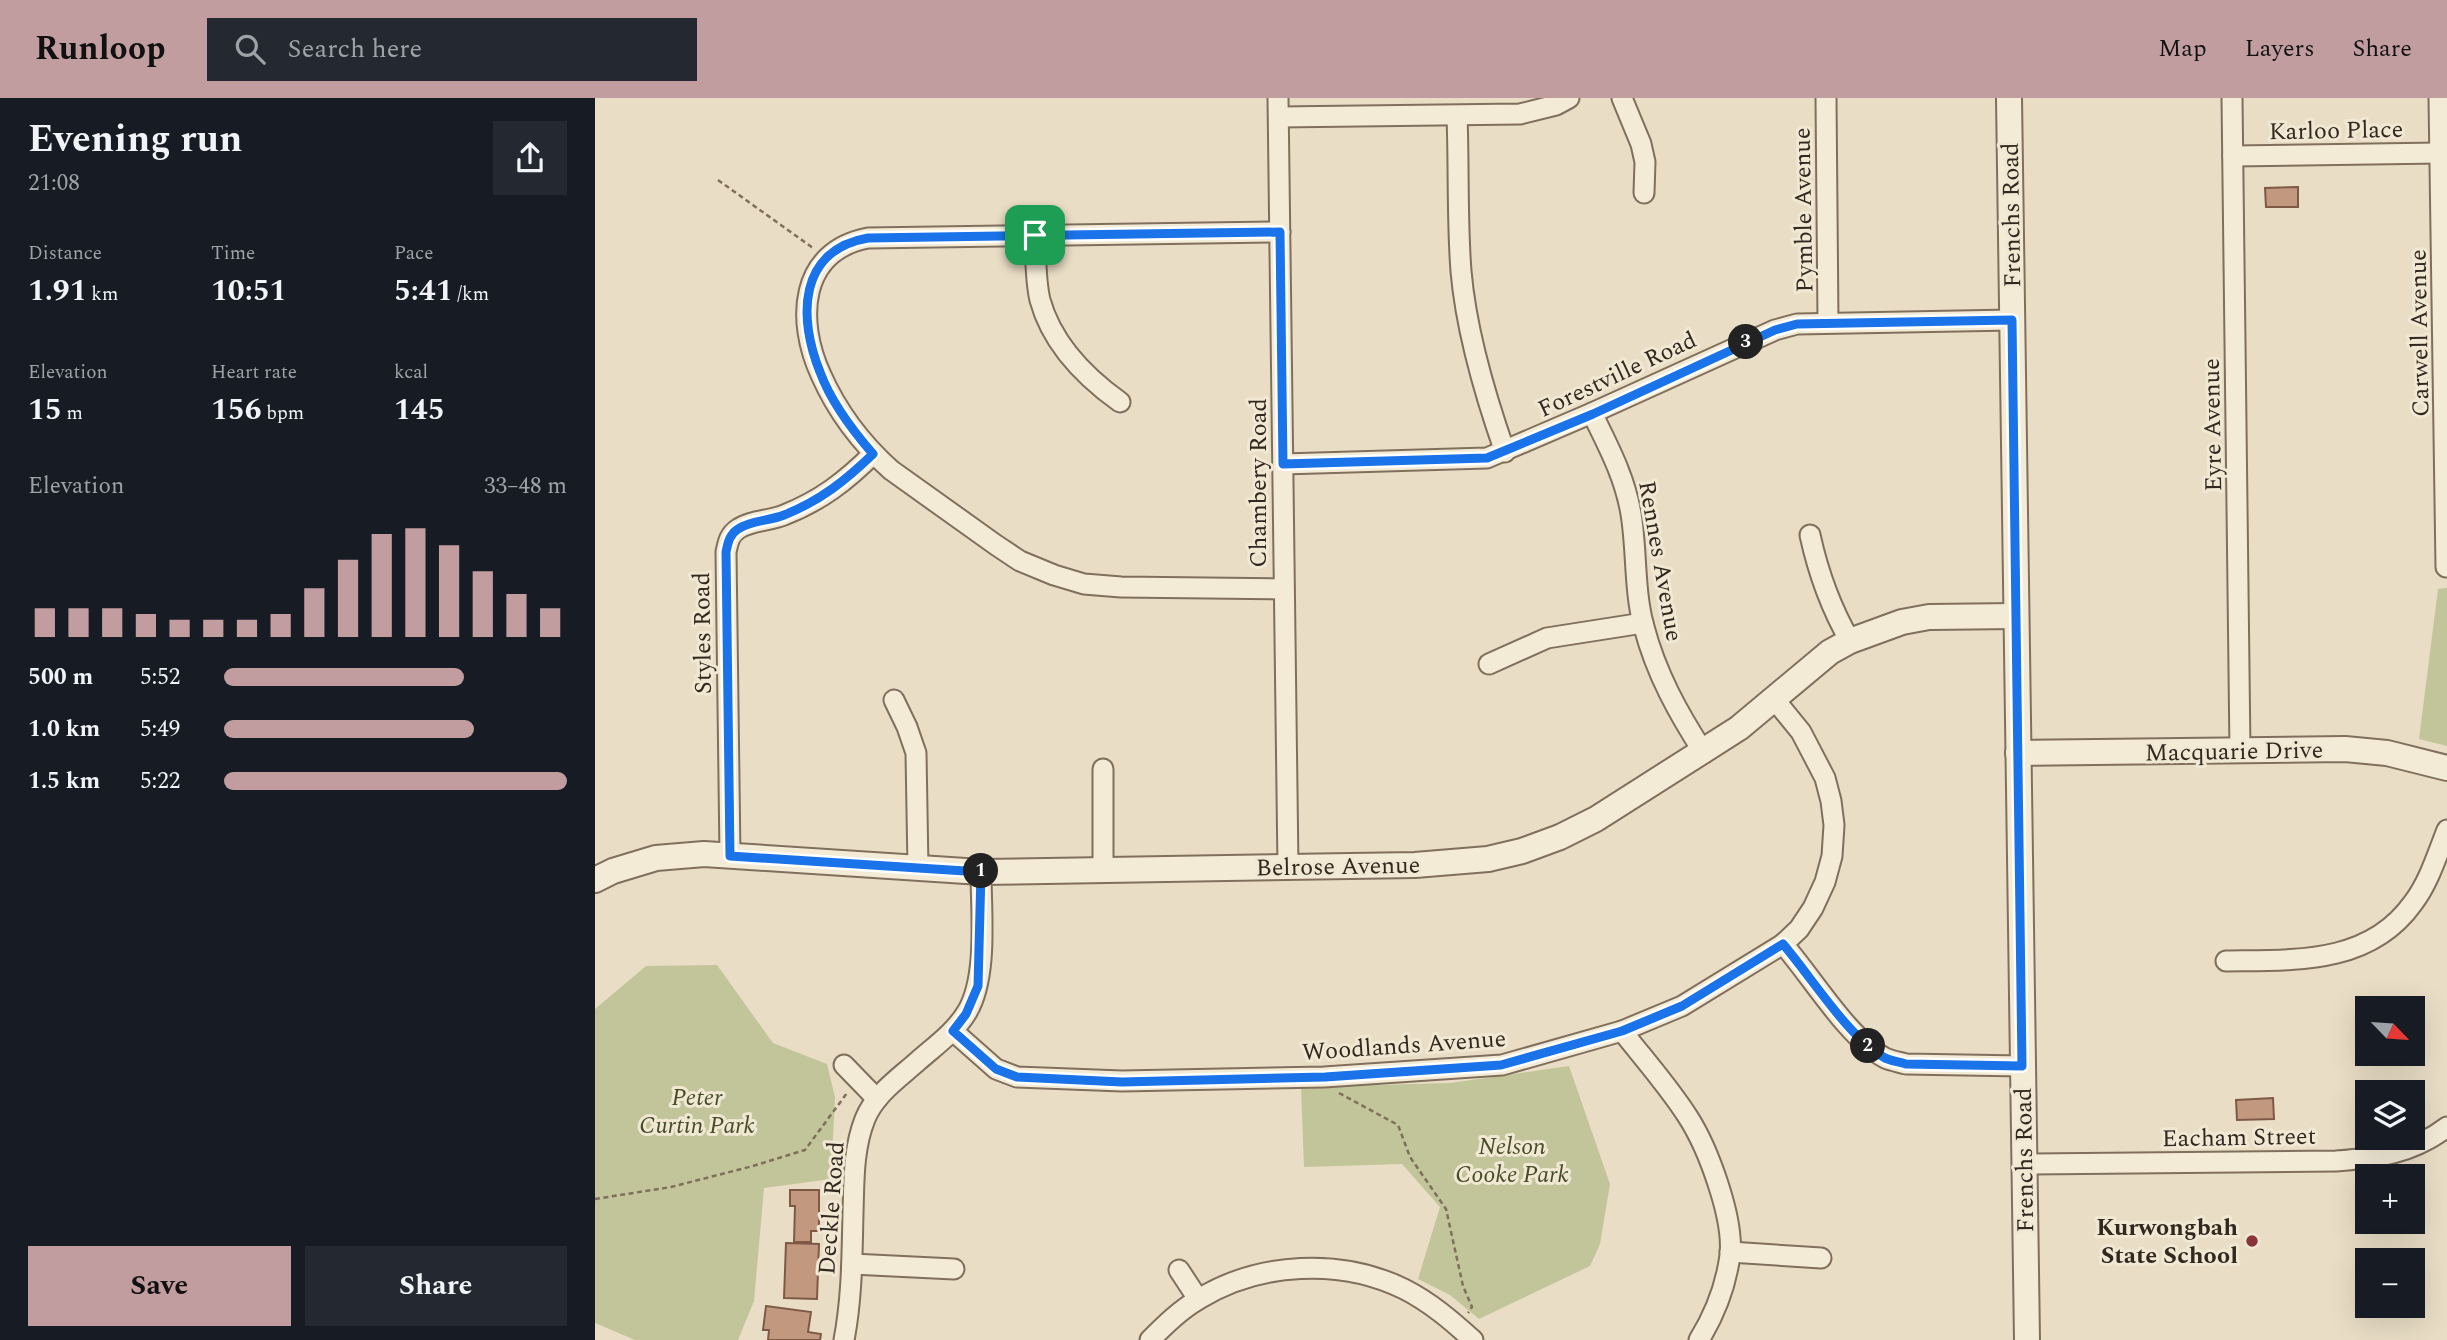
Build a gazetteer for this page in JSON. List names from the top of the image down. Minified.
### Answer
{"streets":{"street":["Karloo Place","Pymble Avenue","Frenchs Road","Carwell Avenue","Forestville Road","Eyre Avenue","Chambery Road","Rennes Avenue","Styles Road","Macquarie Drive","Belrose Avenue","Woodlands Avenue","Eacham Street","Deckle Road"]},"crossings":[["Karloo Place","Carwell Avenue"],["Karloo Place","Eyre Avenue"],["Pymble Avenue","Forestville Road"],["Frenchs Road","Forestville Road"],["Frenchs Road","Macquarie Drive"],["Frenchs Road","Belrose Avenue"],["Frenchs Road","Eacham Street"],["Forestville Road","Chambery Road"],["Forestville Road","Rennes Avenue"],["Eyre Avenue","Macquarie Drive"],["Chambery Road","Belrose Avenue"],["Rennes Avenue","Belrose Avenue"],["Styles Road","Belrose Avenue"],["Belrose Avenue","Woodlands Avenue"],["Belrose Avenue","Deckle Road"],["Woodlands Avenue","Deckle Road"]],"parks":["Peter Curtin Park","Nelson Cooke Park"],"places":["Kurwongbah State School"],"north":"bottom right","page":{"header":"Runloop","search":"Search here","nav":["Map","Layers","Share"],"heading":["Evening run","21:08"],"stats":[["Distance","1.91 km"],["Time","10:51"],["Pace","5:41 /km"],["Elevation","15 m"],["Heart rate","156 bpm"],["kcal","145"]],"pins":["3","1","2"],"chart":["Elevation","33–48 m"],"list":[{"name":"500 m","note":"5:52"},{"name":"1.0 km","note":"5:49"},{"name":"1.5 km","note":"5:22"}],"map_buttons":["+","−"],"buttons":["Save","Share"]}}
